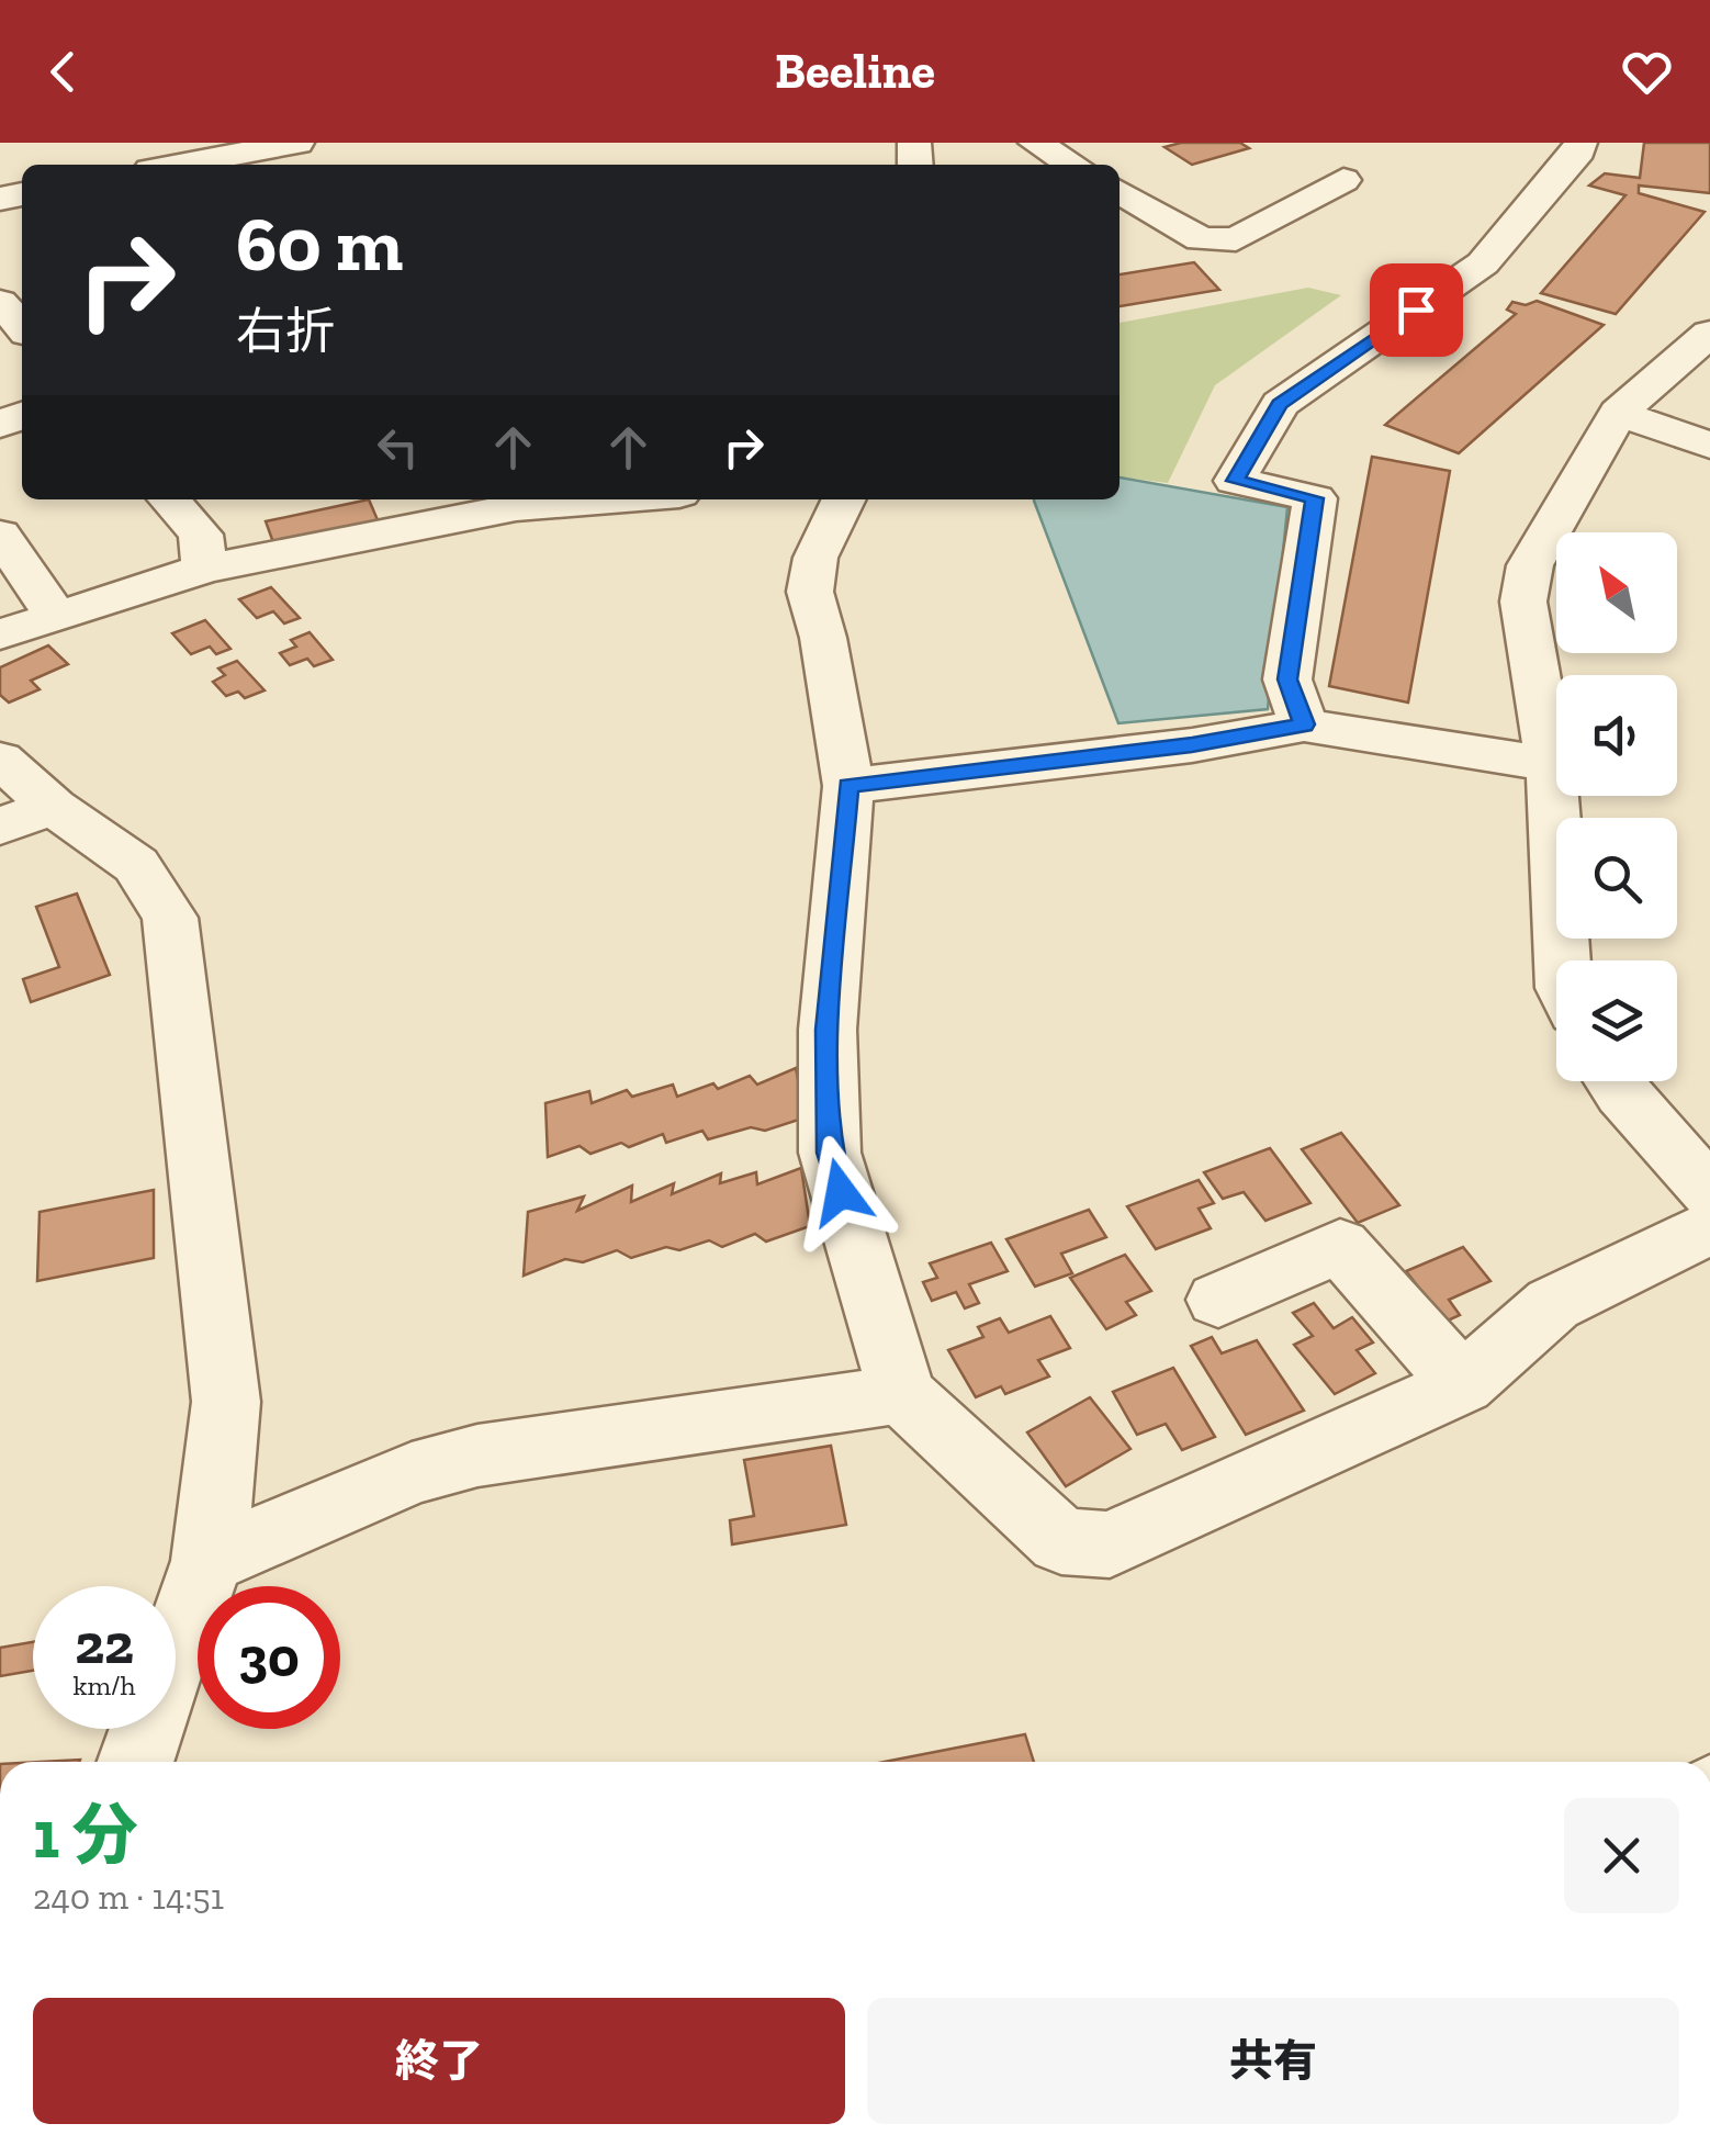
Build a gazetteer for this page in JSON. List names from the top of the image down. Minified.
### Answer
{"north":"top left","page":{"header":"Beeline","turn":["60 m","右折"],"speed":"22 km/h","limit":"30","heading":["1 分","240 m · 14:51"],"buttons":["終了","共有"]}}
